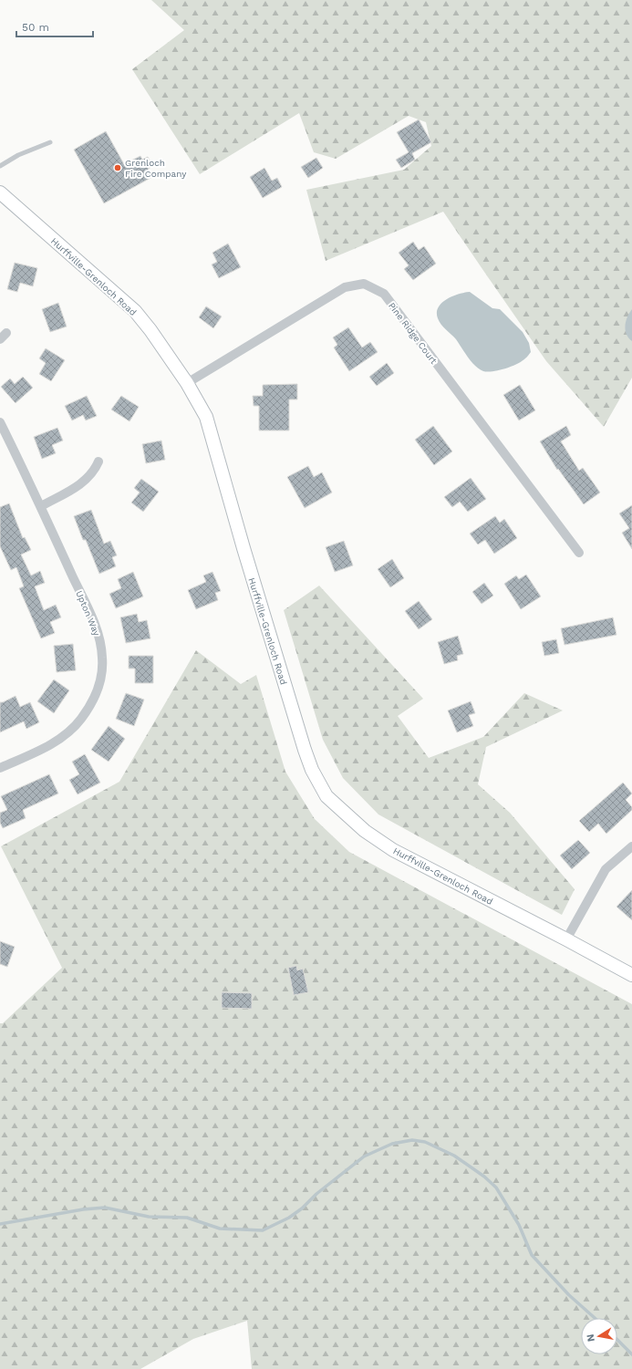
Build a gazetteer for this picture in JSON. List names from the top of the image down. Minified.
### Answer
{"streets":{"main road":["Hurffville-Grenloch Road"],"street":["Pine Ridge Court","Upton Way"]},"crossings":[["Hurffville-Grenloch Road","Pine Ridge Court"]],"places":["Grenloch Fire Company"],"scale_bar":"50 m","north":"left"}
